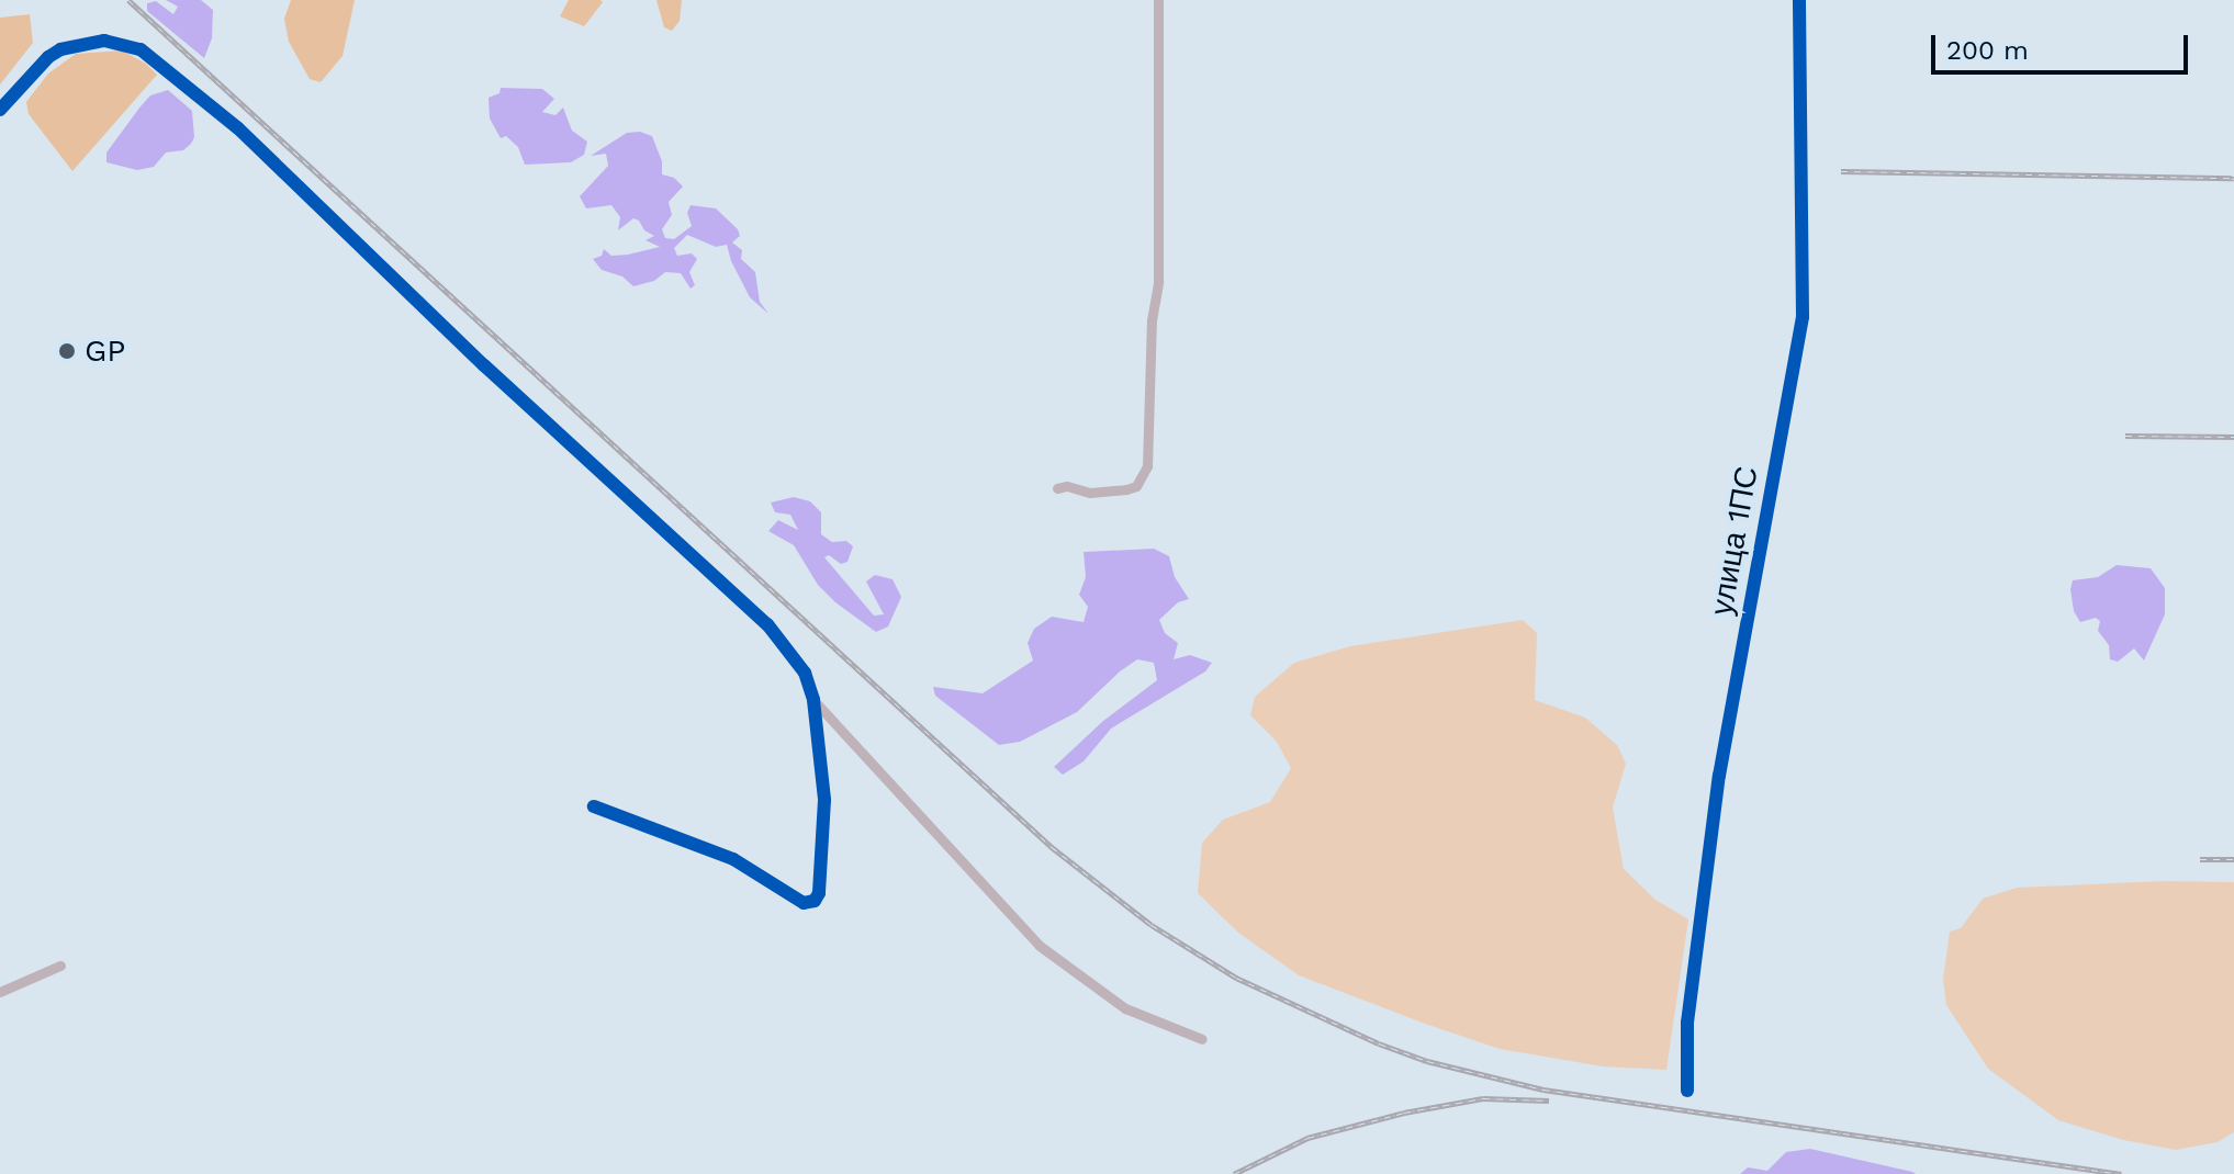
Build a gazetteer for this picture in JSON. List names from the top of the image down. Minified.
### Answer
{"streets":{"street":["улица 1ПС"]},"places":["GP"],"scale_bar":"200 m"}
